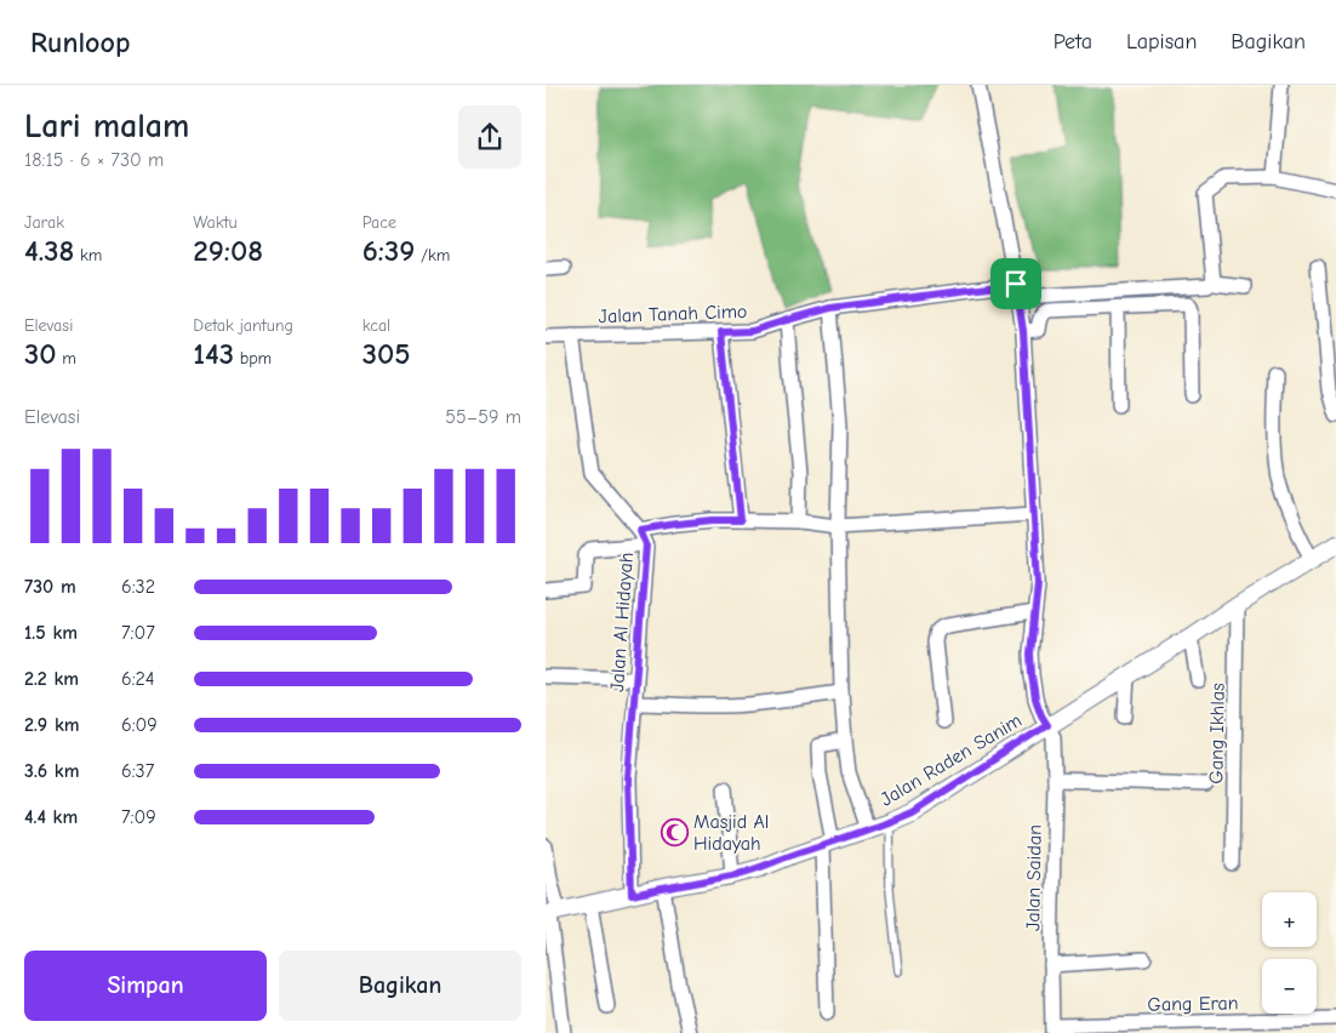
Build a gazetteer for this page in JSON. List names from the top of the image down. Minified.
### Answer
{"streets":{"street":["Jalan Tanah Cimo","Jalan Al Hidayah","Gang Ikhlas","Jalan Raden Sanim","Jalan Saidan","Gang Eran"]},"crossings":[["Jalan Tanah Cimo","Jalan Al Hidayah"],["Jalan Tanah Cimo","Jalan Saidan"],["Jalan Al Hidayah","Jalan Raden Sanim"],["Gang Ikhlas","Jalan Raden Sanim"],["Jalan Raden Sanim","Jalan Saidan"],["Jalan Saidan","Gang Eran"]],"places":{"mosque":["Masjid Al Hidayah"]},"page":{"header":"Runloop","nav":["Peta","Lapisan","Bagikan"],"heading":["Lari malam","18:15 · 6 × 730 m"],"stats":[["Jarak","4.38 km"],["Waktu","29:08"],["Pace","6:39 /km"],["Elevasi","30 m"],["Detak jantung","143 bpm"],["kcal","305"]],"chart":["Elevasi","55–59 m"],"list":[{"name":"730 m","note":"6:32"},{"name":"1.5 km","note":"7:07"},{"name":"2.2 km","note":"6:24"},{"name":"2.9 km","note":"6:09"},{"name":"3.6 km","note":"6:37"},{"name":"4.4 km","note":"7:09"}],"map_buttons":["+","−"],"buttons":["Simpan","Bagikan"]}}
